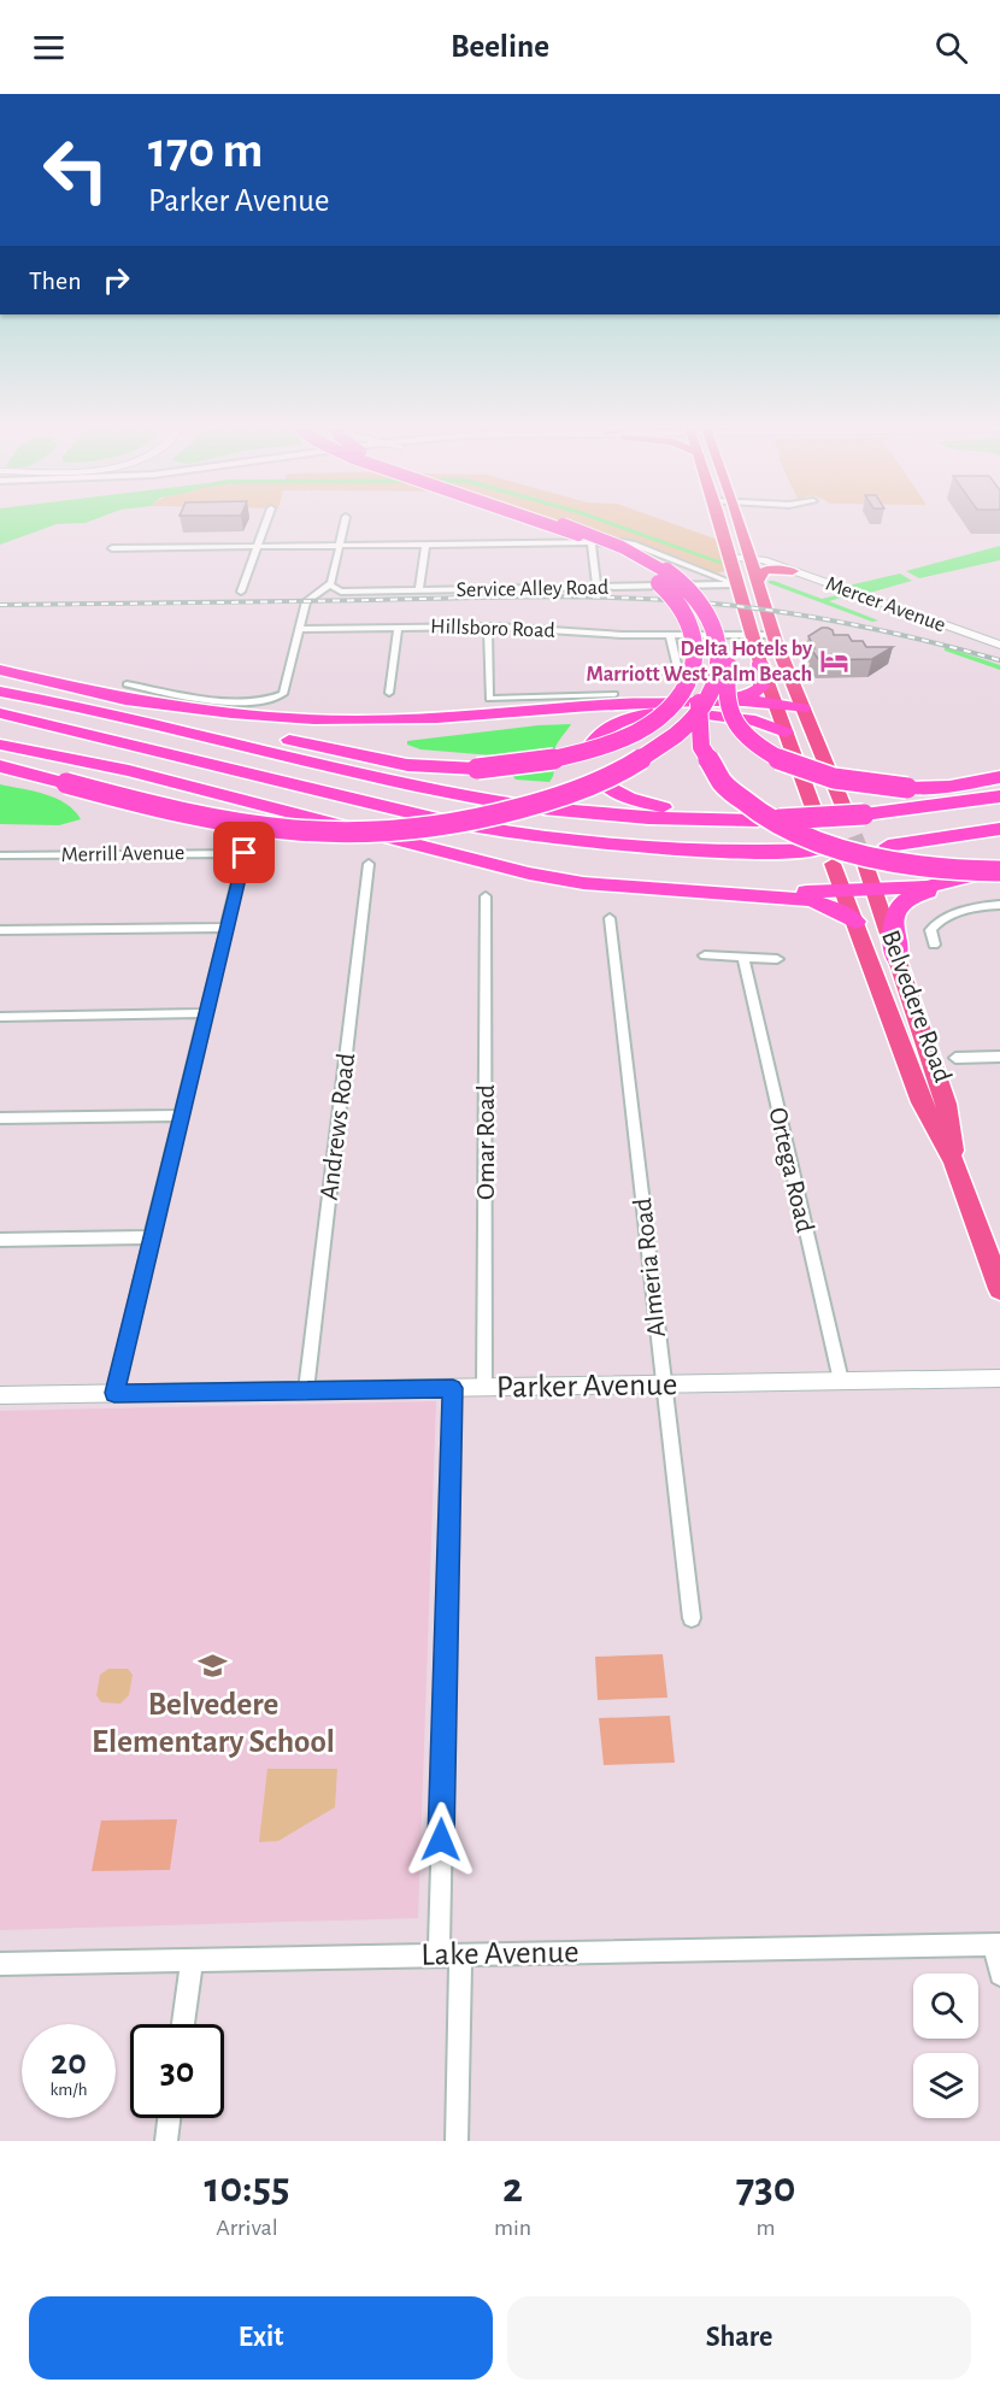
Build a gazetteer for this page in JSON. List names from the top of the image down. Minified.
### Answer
{"streets":{"main road":["Belvedere Road"],"street":["Service Alley Road","Mercer Avenue","Hillsboro Road","Merrill Avenue","Andrews Road","Omar Road","Ortega Road","Almeria Road","Parker Avenue","Lake Avenue"]},"crossings":[["Andrews Road","Parker Avenue"],["Omar Road","Parker Avenue"],["Ortega Road","Parker Avenue"],["Almeria Road","Parker Avenue"]],"places":{"hotel":["Delta Hotels by Marriott West Palm Beach"],"school or university":["Belvedere Elementary School"]},"page":{"header":"Beeline","turn":["170 m","Parker Avenue"],"then":"Then","speed":"20 km/h","limit":"30","eta":["10:55","Arrival","2","min","730","m"],"buttons":["Exit","Share"]}}
